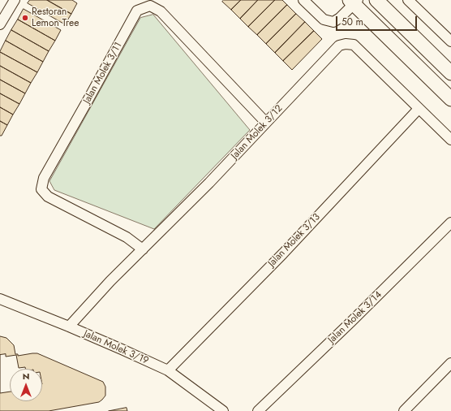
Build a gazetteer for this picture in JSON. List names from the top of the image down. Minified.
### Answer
{"streets":{"street":["Jalan Molek 3/11","Jalan Molek 3/12","Jalan Molek 3/13","Jalan Molek 3/14","Jalan Molek 3/19"]},"crossings":[["Jalan Molek 3/11","Jalan Molek 3/12"],["Jalan Molek 3/12","Jalan Molek 3/13"],["Jalan Molek 3/12","Jalan Molek 3/19"],["Jalan Molek 3/13","Jalan Molek 3/19"]],"places":["Restoran Lemon Tree"],"scale_bar":"50 m","north":"top"}
